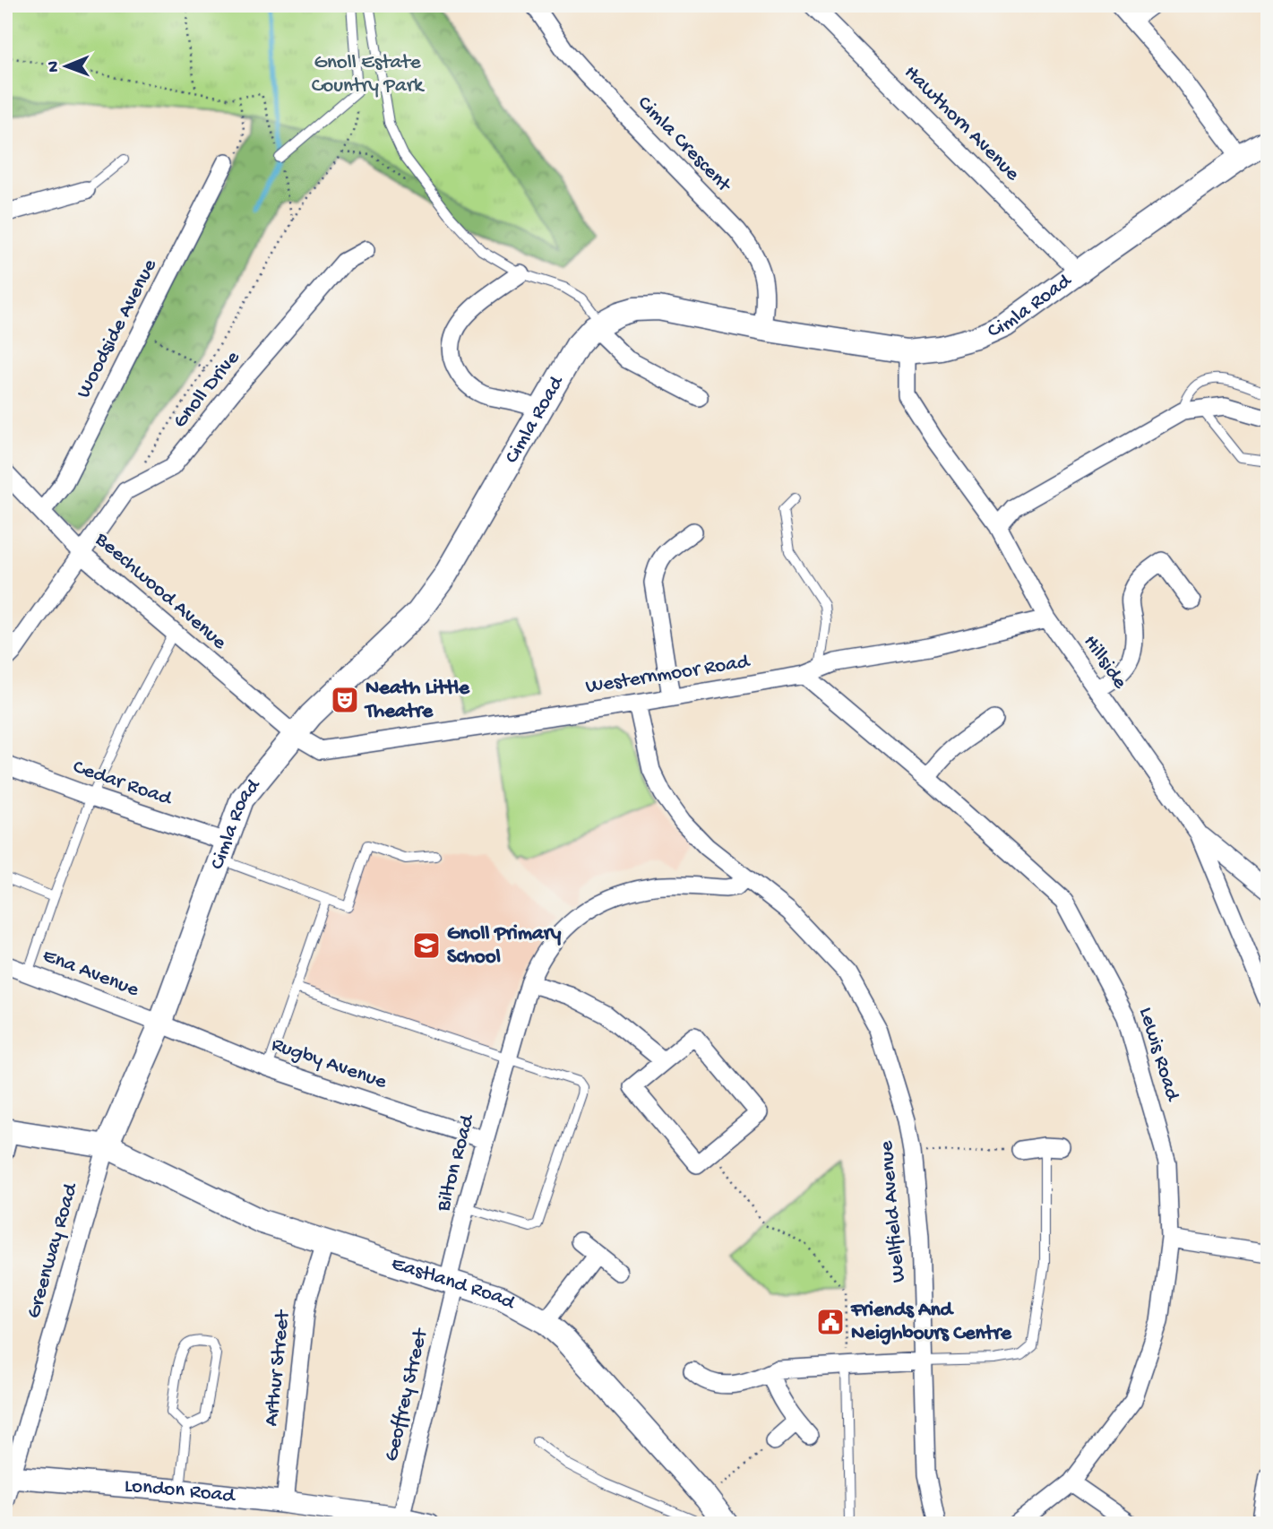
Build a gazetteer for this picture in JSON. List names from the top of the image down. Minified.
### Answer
{"streets":{"main road":["Cimla Road","Eastland Road"],"street":["Hawthorn Avenue","Cimla Crescent","Woodside Avenue","Gnoll Drive","Beechwood Avenue","Hillside","Westernmoor Road","Cedar Road","Ena Avenue","Lewis Road","Rugby Avenue","Bilton Road","Wellfield Avenue","Greenway Road","Arthur Street","Geoffrey Street","London Road"]},"crossings":[["Hawthorn Avenue","Cimla Road"],["Cimla Crescent","Cimla Road"],["Cimla Road","Beechwood Avenue"],["Cimla Road","Hillside"],["Cimla Road","Westernmoor Road"],["Cimla Road","Cedar Road"],["Cimla Road","Ena Avenue"],["Cimla Road","Rugby Avenue"],["Cimla Road","Greenway Road"],["Cimla Road","Eastland Road"],["Woodside Avenue","Beechwood Avenue"],["Gnoll Drive","Beechwood Avenue"],["Beechwood Avenue","Westernmoor Road"],["Hillside","Westernmoor Road"],["Westernmoor Road","Lewis Road"],["Westernmoor Road","Wellfield Avenue"],["Ena Avenue","Rugby Avenue"],["Rugby Avenue","Bilton Road"],["Bilton Road","Eastland Road"],["Bilton Road","Geoffrey Street"],["Greenway Road","Eastland Road"],["Greenway Road","London Road"],["Eastland Road","Arthur Street"],["Eastland Road","Geoffrey Street"],["Arthur Street","London Road"],["Geoffrey Street","London Road"]],"parks":["Gnoll Estate Country Park"],"places":{"theatre":["Neath Little Theatre"],"school or university":["Gnoll Primary School"],"public building":["Friends And Neighbours Centre"]},"north":"left"}
